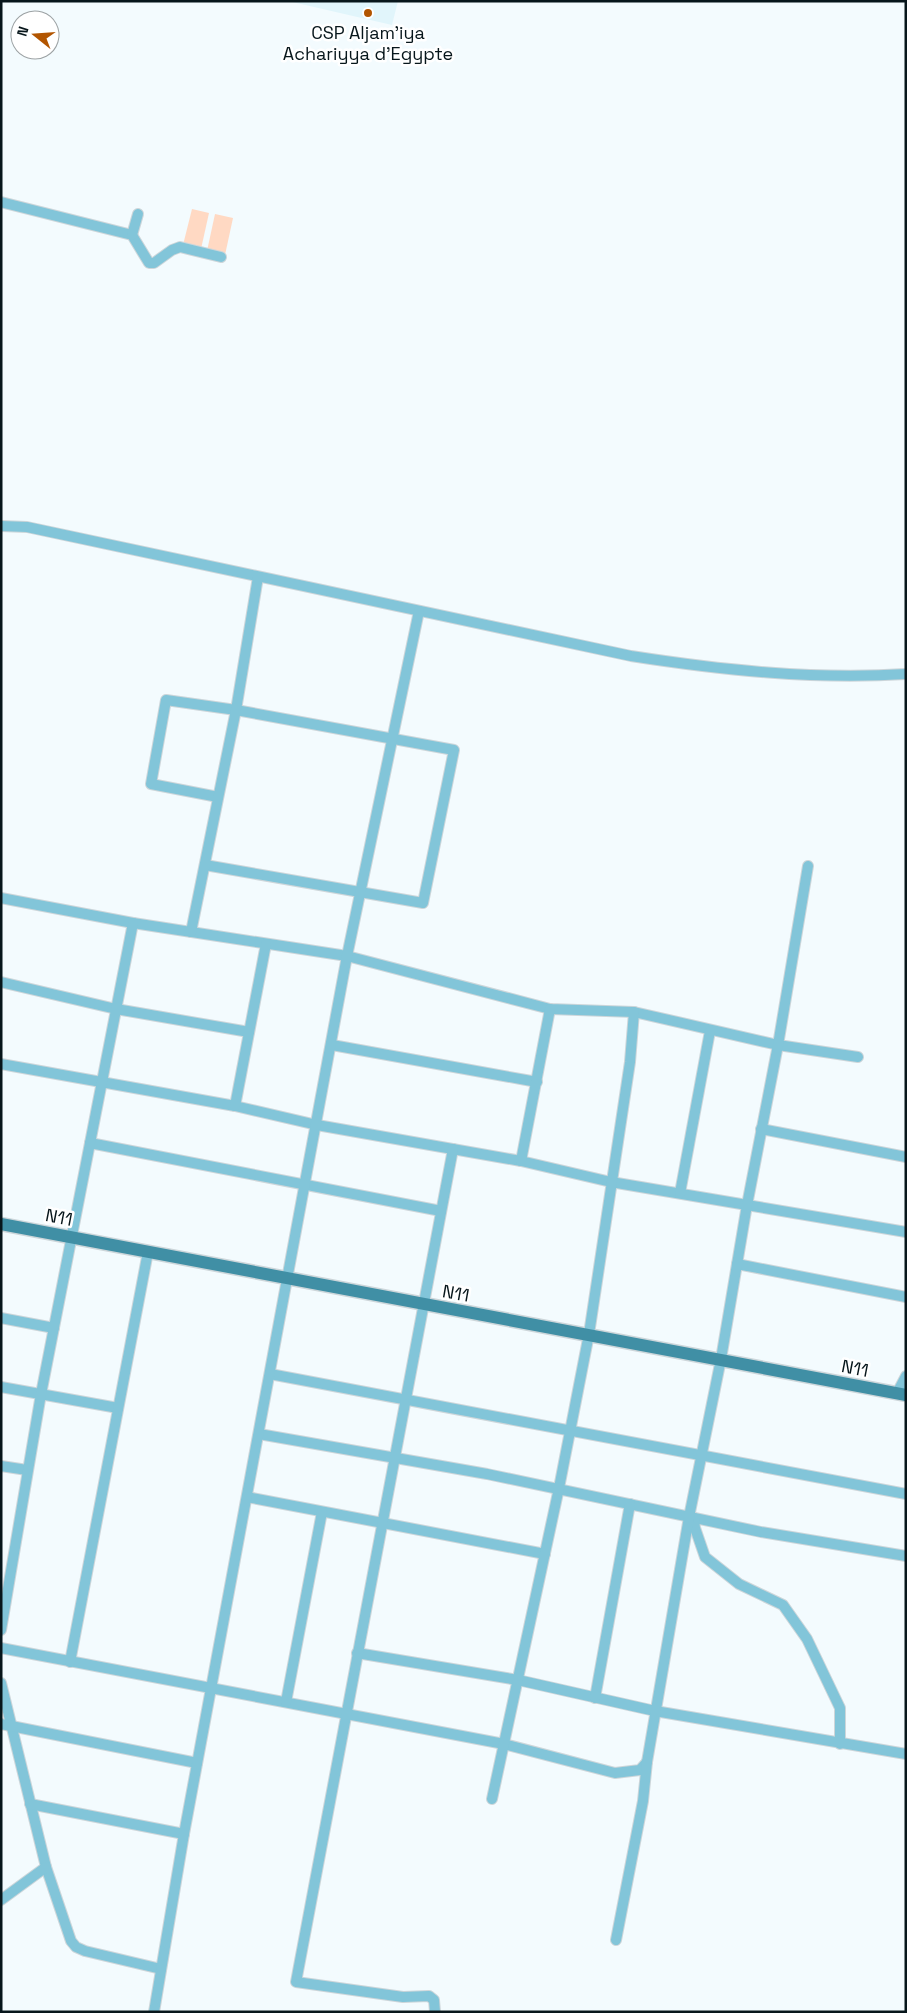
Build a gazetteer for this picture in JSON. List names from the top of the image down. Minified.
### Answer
{"streets":{"main road":["N11"]},"places":["CSP Aljam'iya Achariyya d'Egypte"],"north":"left"}
